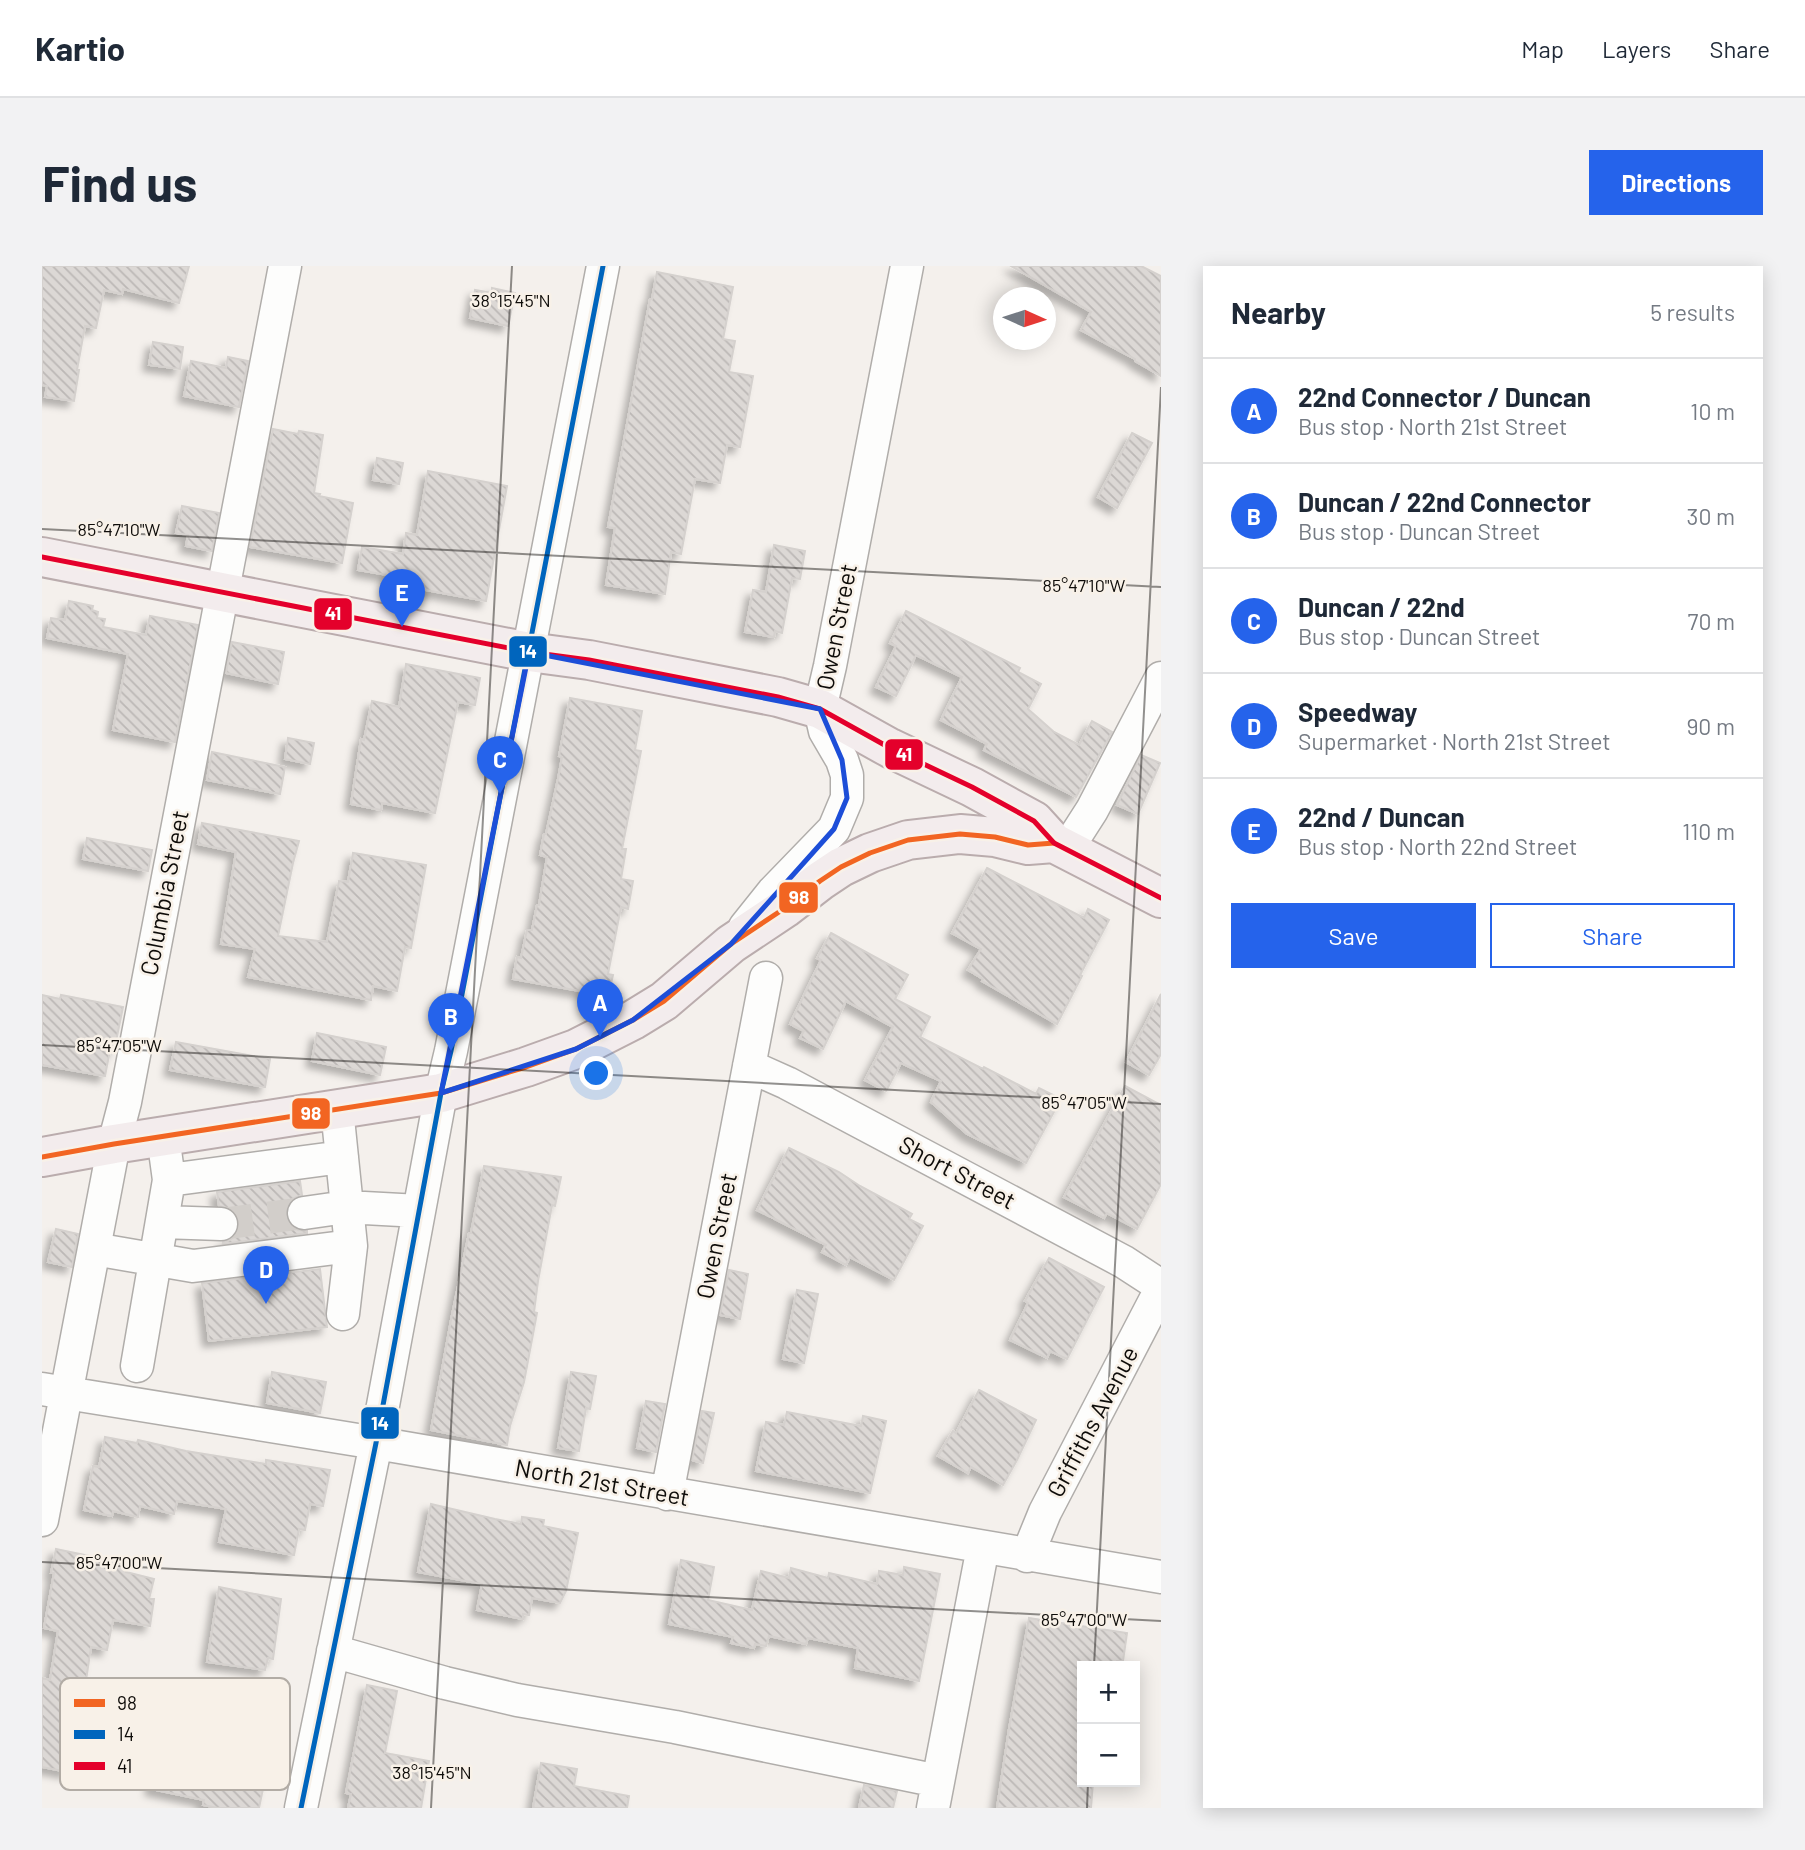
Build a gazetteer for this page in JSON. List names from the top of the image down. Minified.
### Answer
{"streets":{"street":["Owen Street","Columbia Street","Short Street","Griffiths Avenue","North 21st Street"]},"crossings":[["Owen Street","Short Street"],["Owen Street","North 21st Street"],["Columbia Street","North 21st Street"],["Short Street","Griffiths Avenue"],["Griffiths Avenue","North 21st Street"]],"lines":["transit line 14","transit line 41","transit line 98"],"legend":["98","14","41"],"north":"right","page":{"header":"Kartio","nav":["Map","Layers","Share"],"buttons":["Directions",["Save","Share"]],"title":"Find us","heading":["Nearby","5 results"],"list":[{"mark":"A","name":"22nd Connector / Duncan","note":"Bus stop · North 21st Street","value":"10 m"},{"mark":"B","name":"Duncan / 22nd Connector","note":"Bus stop · Duncan Street","value":"30 m"},{"mark":"C","name":"Duncan / 22nd","note":"Bus stop · Duncan Street","value":"70 m"},{"mark":"D","name":"Speedway","note":"Supermarket · North 21st Street","value":"90 m"},{"mark":"E","name":"22nd / Duncan","note":"Bus stop · North 22nd Street","value":"110 m"}],"pins":["E","C","A","B","D"],"map_buttons":["+","−"]},"coordinates":["38°15'45\"N","85°47'10\"W","85°47'05\"W","85°47'00\"W"]}
